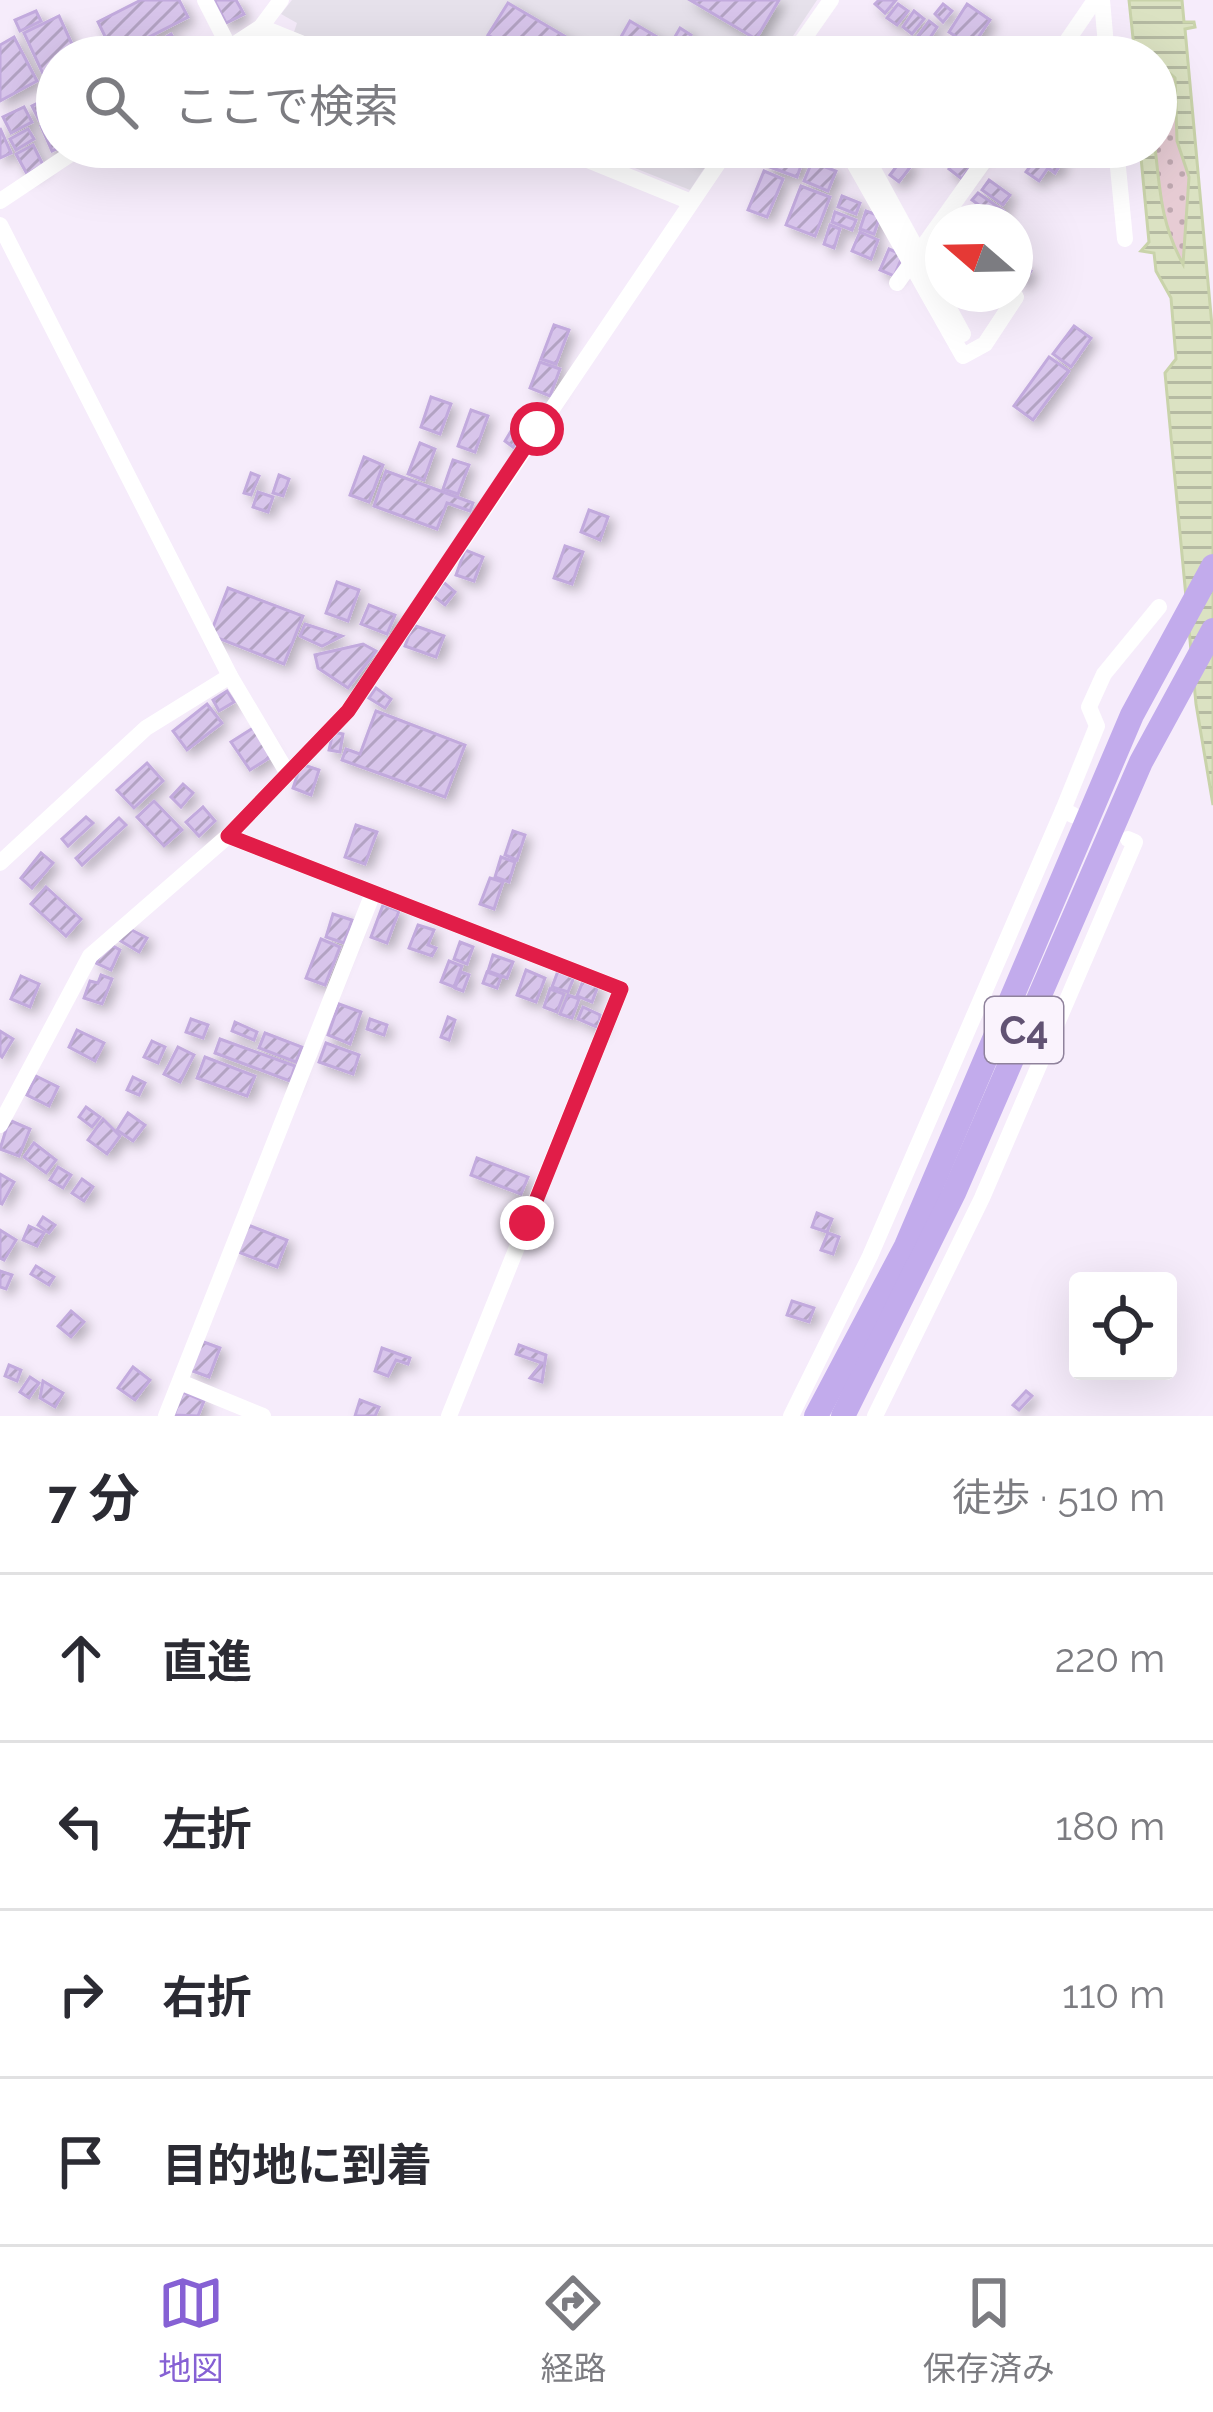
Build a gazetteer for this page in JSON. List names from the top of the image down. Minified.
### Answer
{"streets":{"highway":["C4"]},"north":"left","page":{"search":"ここで検索","heading":["7 分","徒歩 · 510 m"],"list":[["直進","220 m"],["左折","180 m"],["右折","110 m"],"目的地に到着"],"nav":["地図","経路","保存済み"]}}
